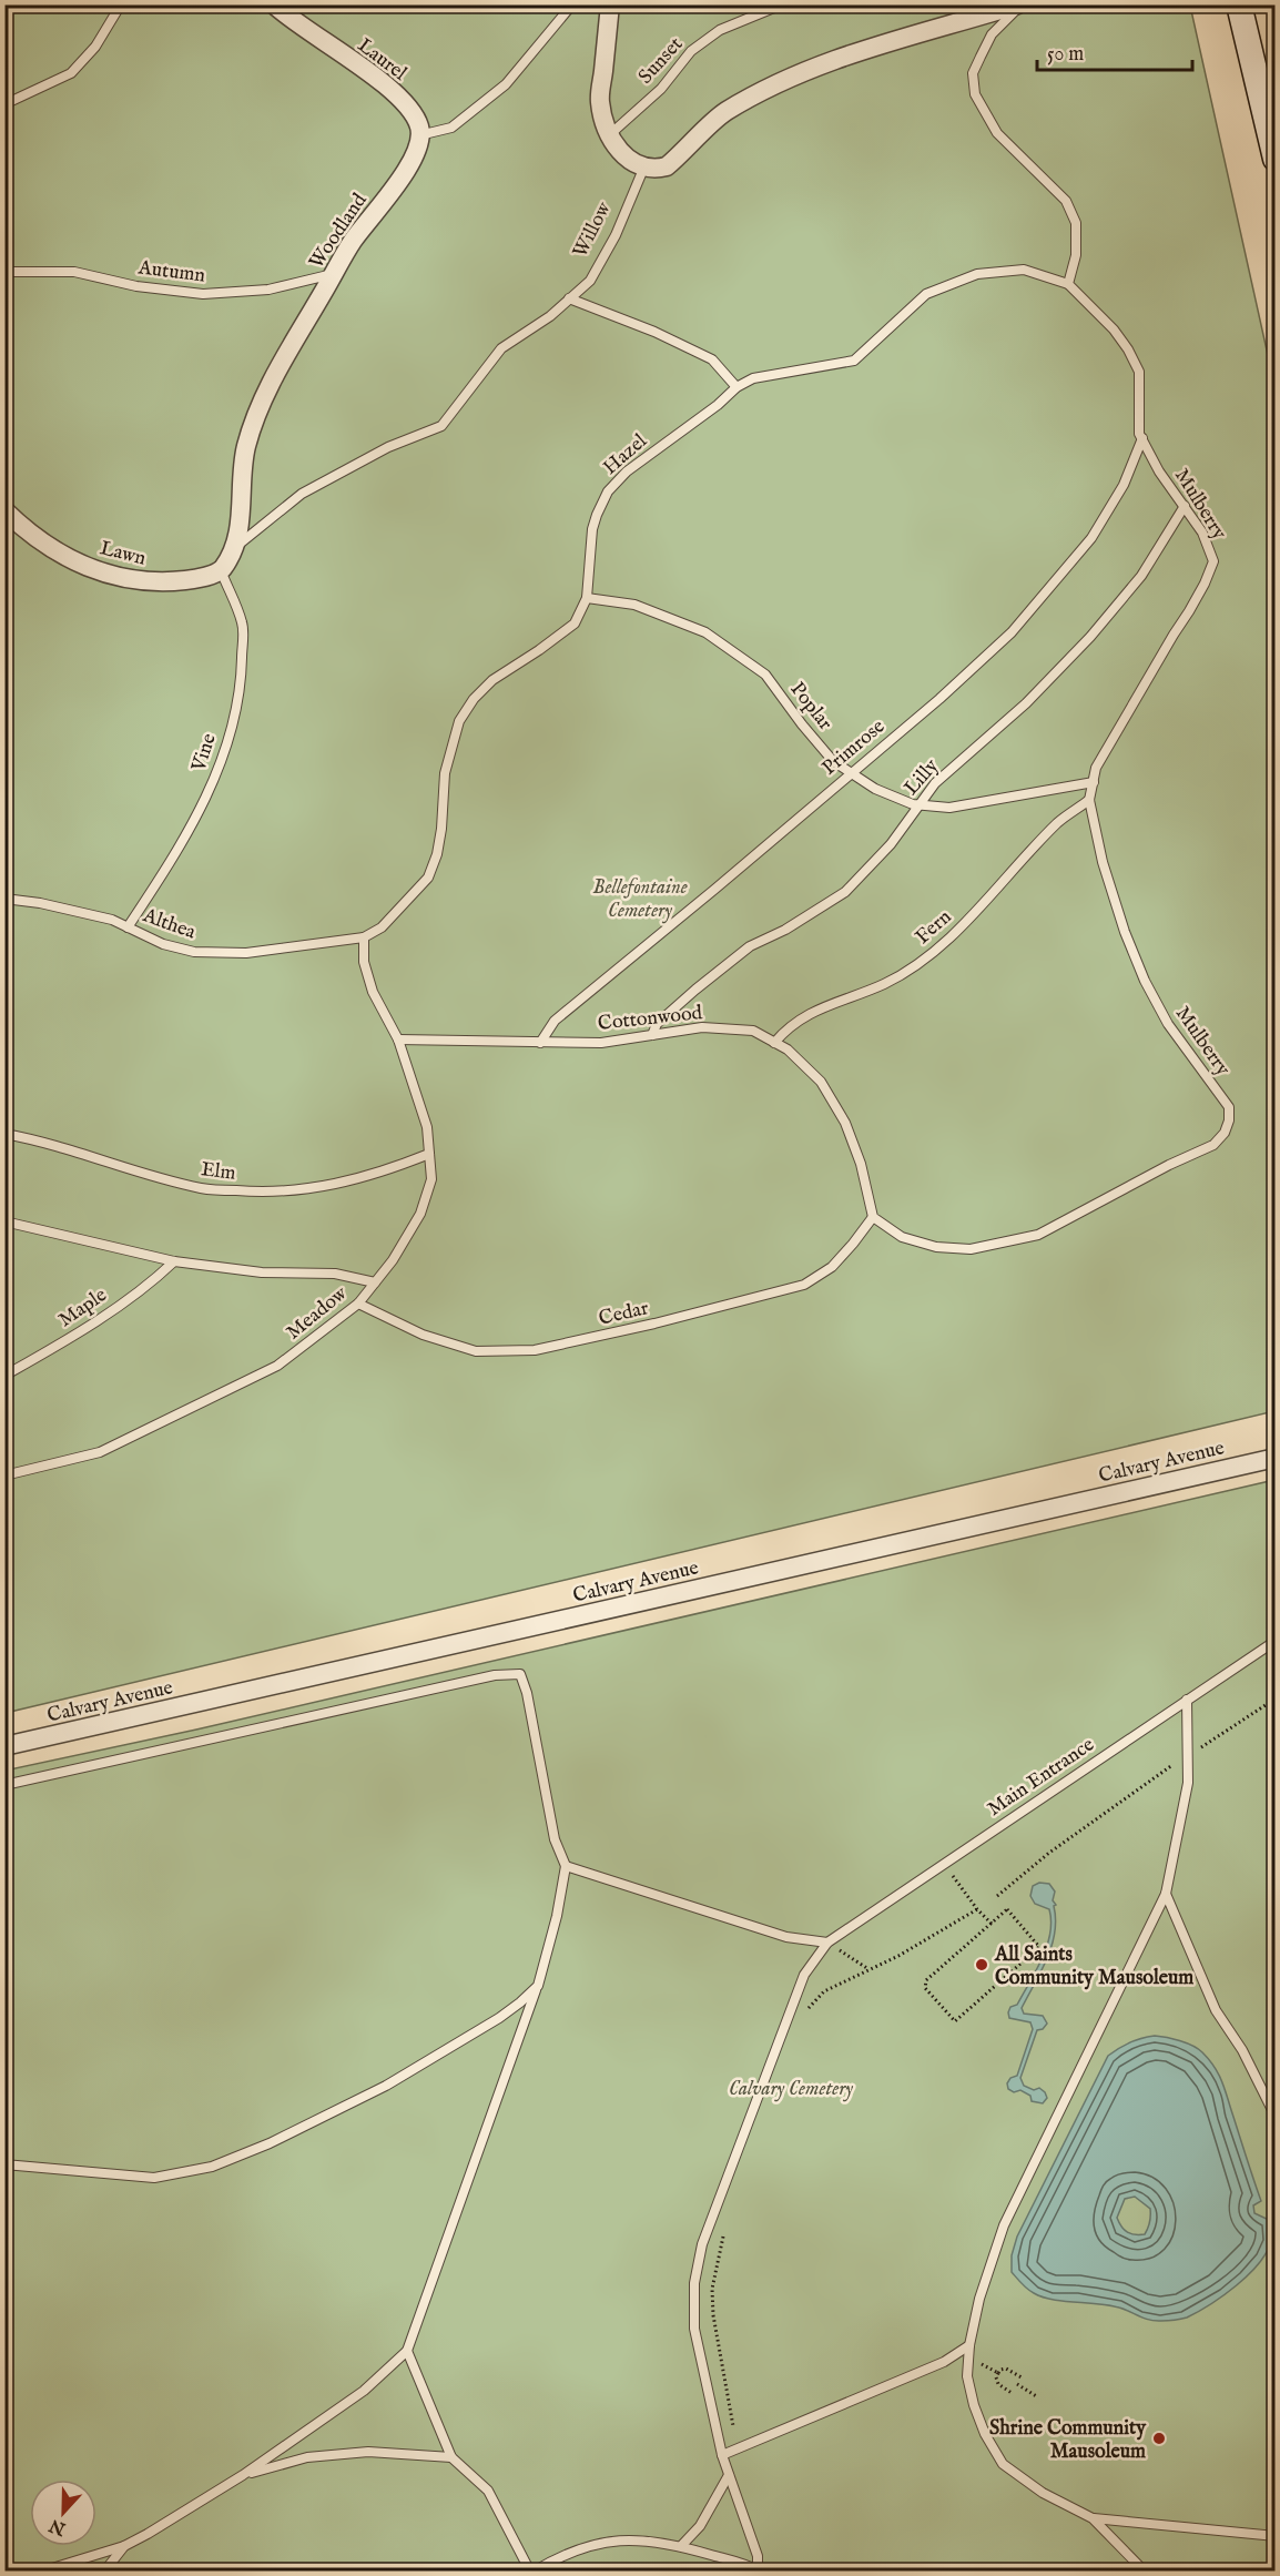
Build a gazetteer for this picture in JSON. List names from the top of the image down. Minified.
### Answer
{"streets":{"street":["Laurel","Woodland","Lawn","Calvary Avenue"],"lane":["Sunset","Willow","Autumn","Hazel","Mulberry","Poplar","Primrose","Vine","Lilly","Althea","Fern","Cottonwood","Elm","Maple","Meadow","Cedar","Main Entrance"]},"crossings":[["Laurel","Woodland"],["Willow","Woodland"],["Woodland","Autumn"],["Hazel","Mulberry"],["Hazel","Poplar"],["Hazel","Althea"],["Hazel","Meadow"],["Mulberry","Poplar"],["Mulberry","Primrose"],["Mulberry","Lilly"],["Mulberry","Fern"],["Mulberry","Cottonwood"],["Mulberry","Cedar"],["Lawn","Vine"],["Poplar","Primrose"],["Poplar","Lilly"],["Primrose","Cottonwood"],["Vine","Althea"],["Lilly","Cottonwood"],["Althea","Meadow"],["Fern","Cottonwood"],["Cottonwood","Meadow"],["Cottonwood","Cedar"],["Elm","Meadow"],["Meadow","Cedar"]],"parks":["Bellefontaine Cemetery","Calvary Cemetery"],"places":["All Saints Community Mausoleum","Shrine Community Mausoleum"],"scale_bar":"50 m","north":"bottom"}
